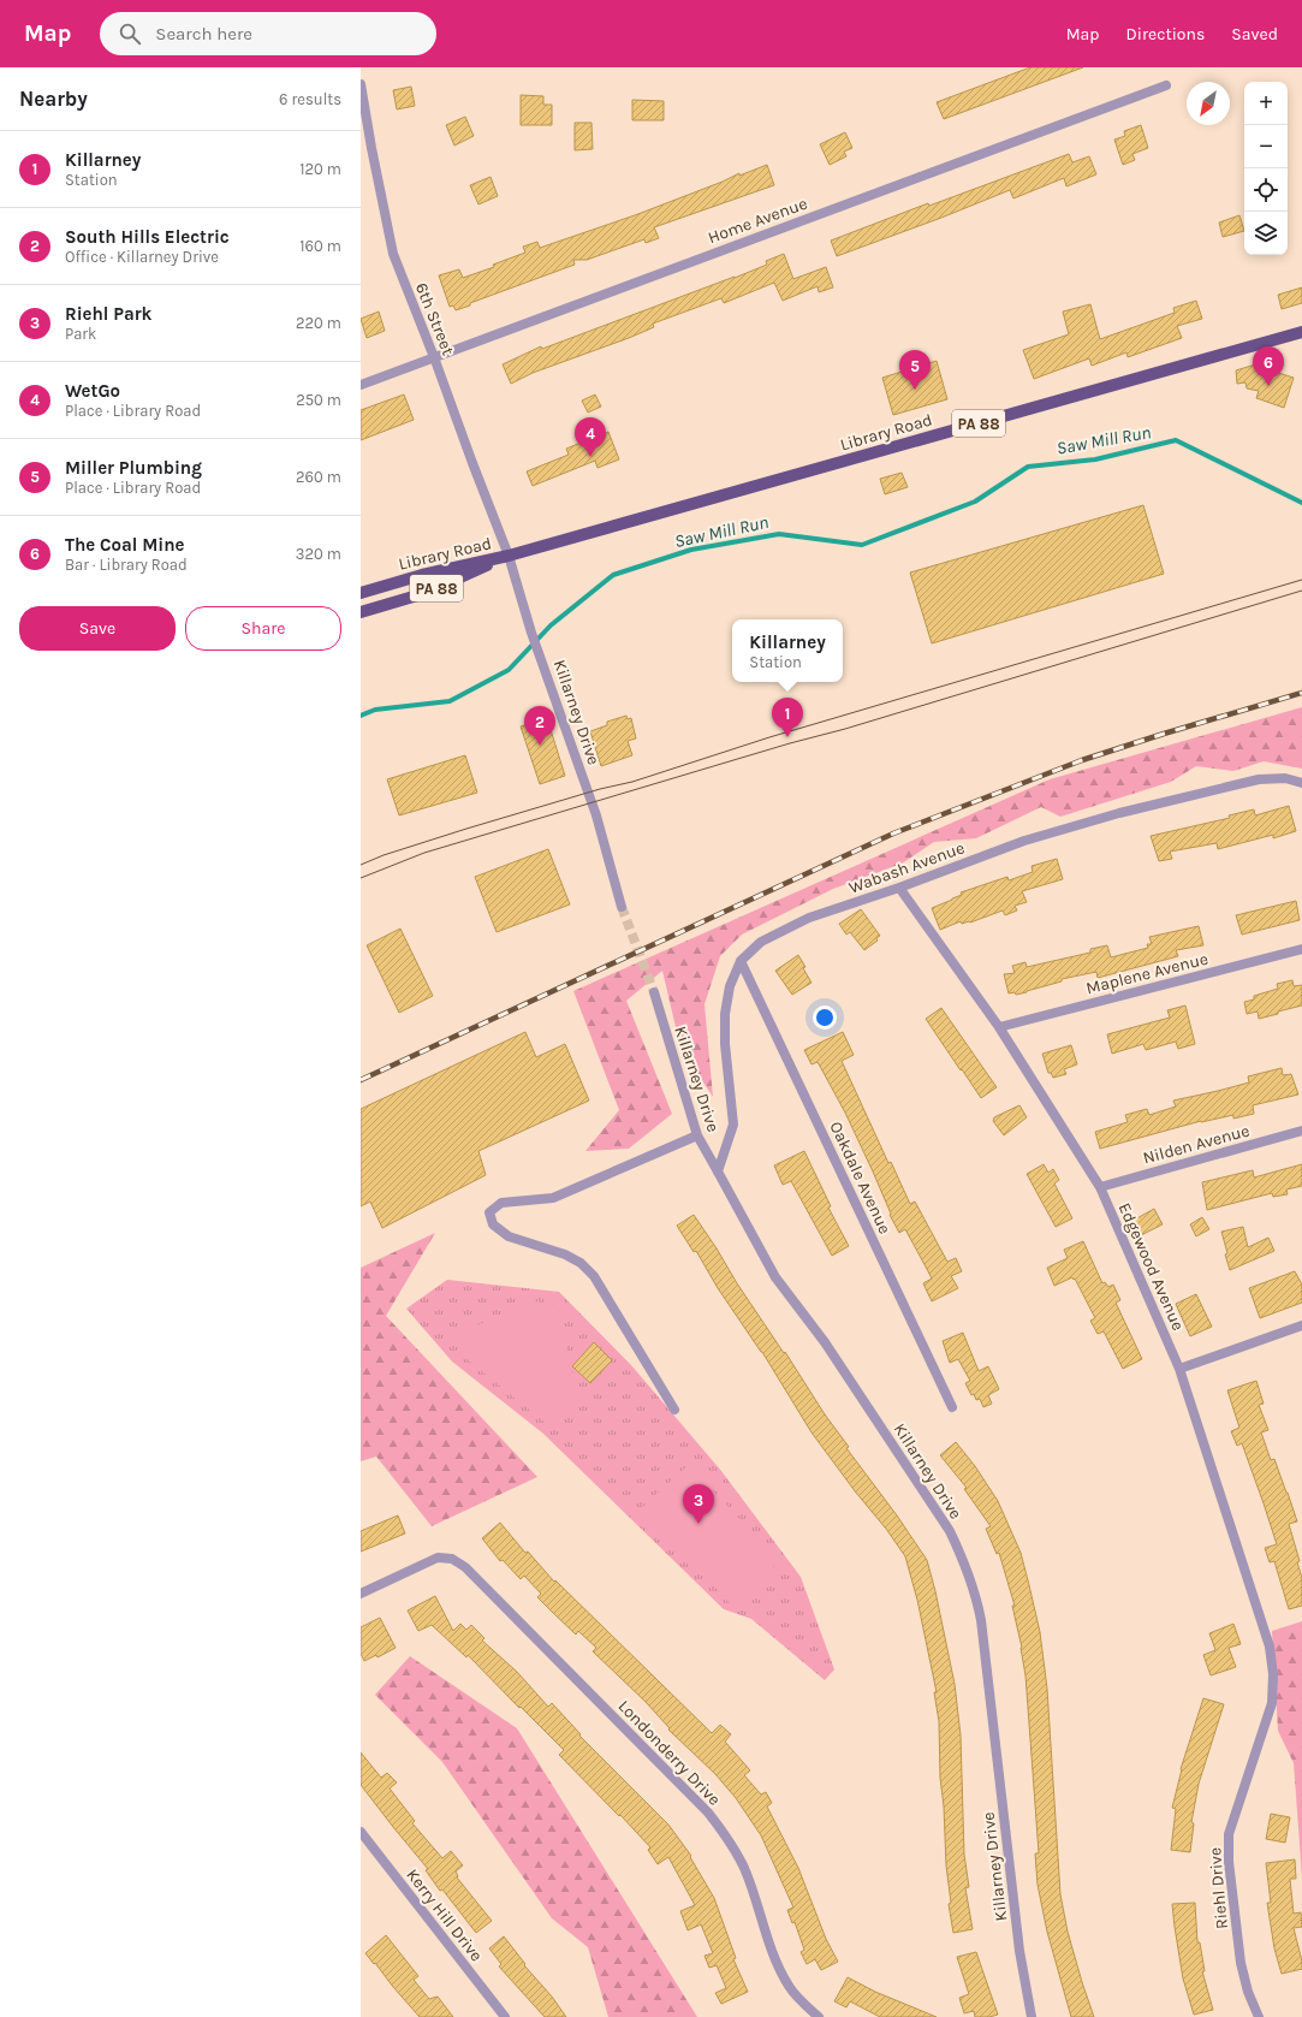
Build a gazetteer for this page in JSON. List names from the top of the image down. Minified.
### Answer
{"streets":{"main road":["PA 88","Library Road"],"street":["Home Avenue","6th Street","Killarney Drive","Wabash Avenue","Maplene Avenue","Nilden Avenue","Oakdale Avenue","Edgewood Avenue","Londonderry Drive","Riehl Drive","Kerry Hill Drive"]},"crossings":[["Home Avenue","6th Street"],["6th Street","Library Road"],["6th Street","Killarney Drive"],["Library Road","Killarney Drive"],["Killarney Drive","Wabash Avenue"],["Wabash Avenue","Oakdale Avenue"],["Wabash Avenue","Edgewood Avenue"],["Maplene Avenue","Edgewood Avenue"],["Nilden Avenue","Edgewood Avenue"],["Edgewood Avenue","Riehl Drive"]],"water":["Saw Mill Run"],"north":"bottom left","page":{"header":"Map","search":"Search here","nav":["Map","Directions","Saved"],"heading":["Nearby","6 results"],"map_buttons":["+","−"],"list":[{"mark":"1","name":"Killarney","note":"Station","value":"120 m"},{"mark":"2","name":"South Hills Electric","note":"Office · Killarney Drive","value":"160 m"},{"mark":"3","name":"Riehl Park","note":"Park","value":"220 m"},{"mark":"4","name":"WetGo","note":"Place · Library Road","value":"250 m"},{"mark":"5","name":"Miller Plumbing","note":"Place · Library Road","value":"260 m"},{"mark":"6","name":"The Coal Mine","note":"Bar · Library Road","value":"320 m"}],"pins":["6","5","4","1","2","3"],"buttons":["Save","Share"],"popup":["Killarney","Station"]}}
